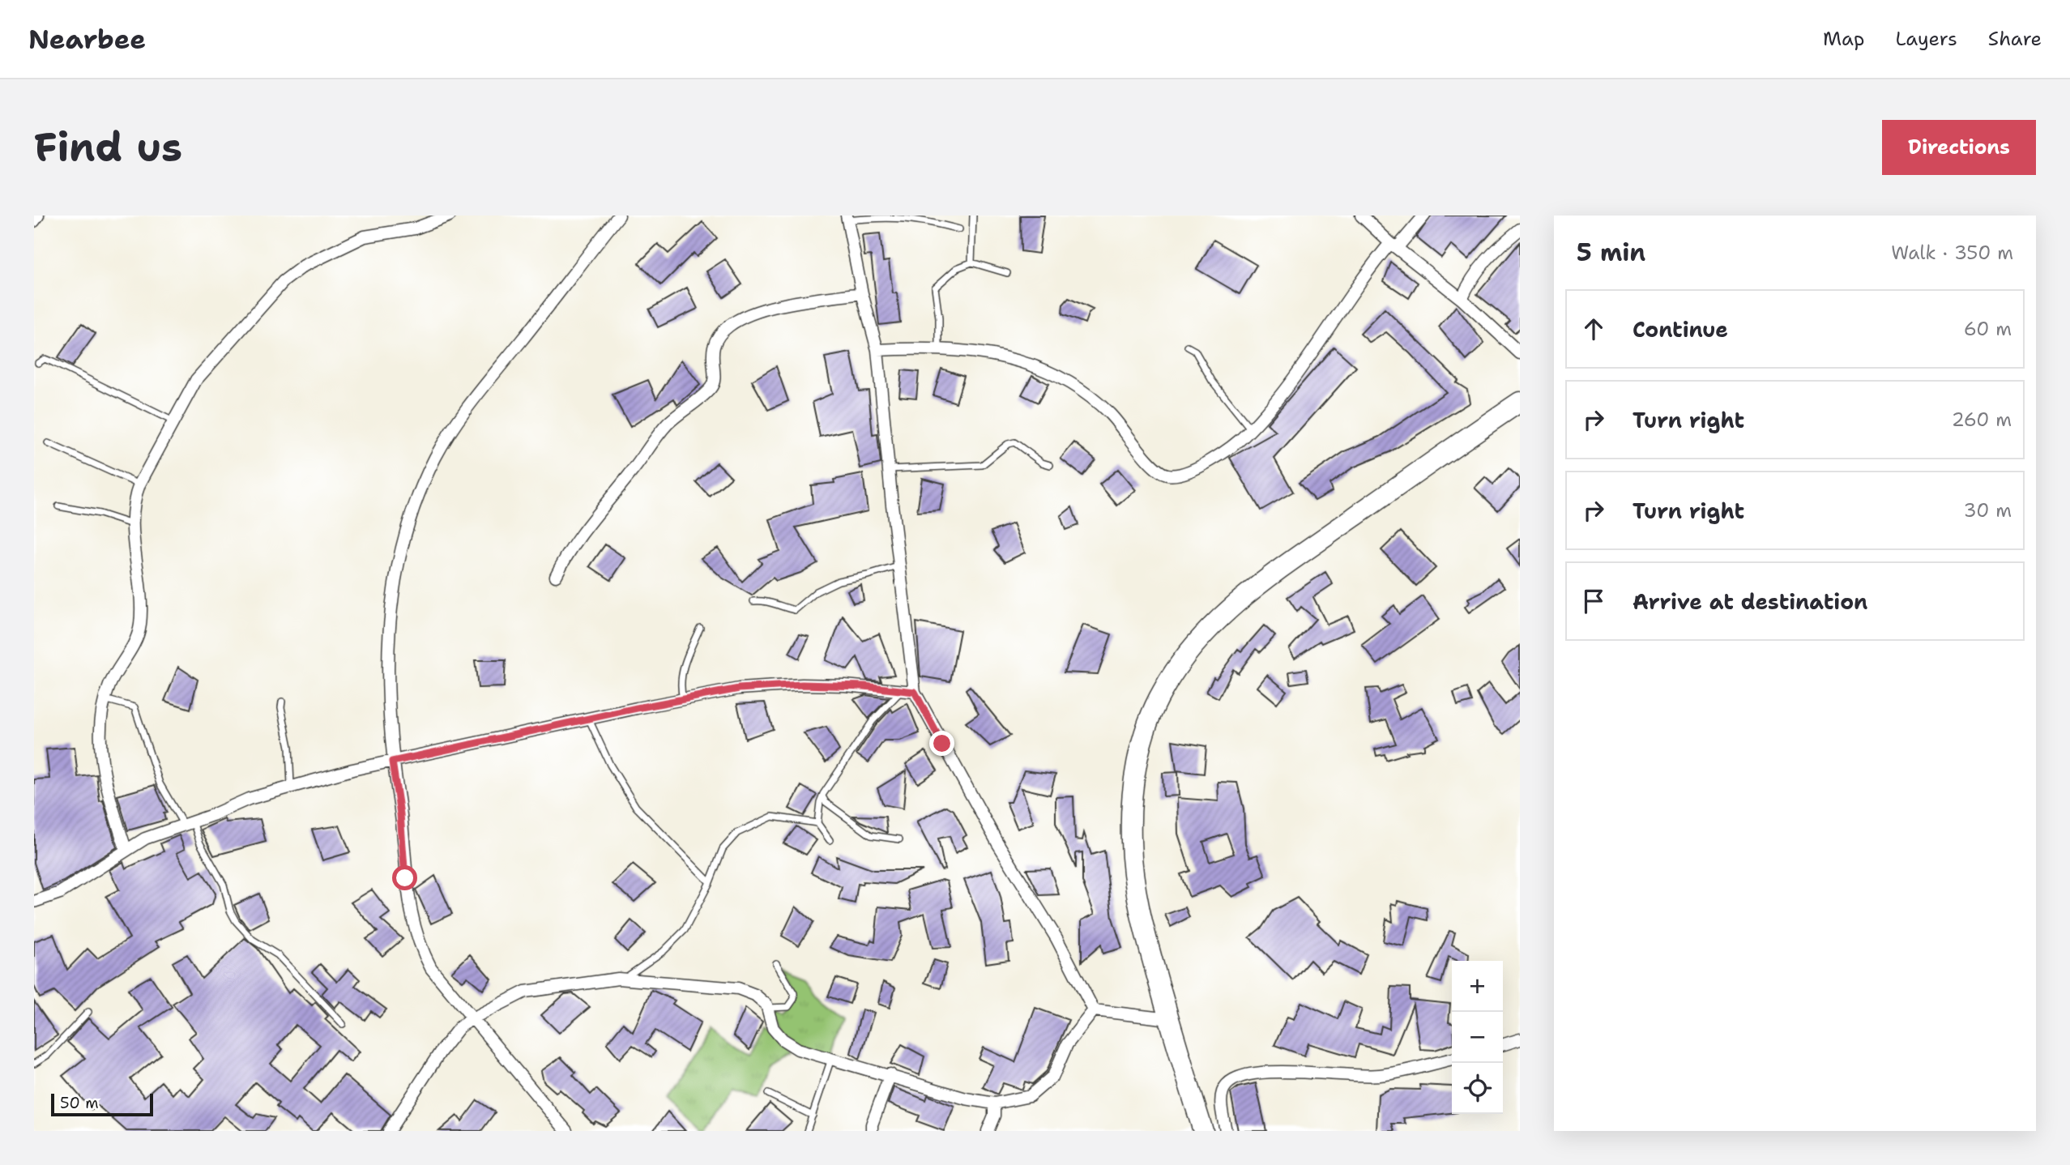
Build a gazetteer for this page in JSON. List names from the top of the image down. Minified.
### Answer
{"scale_bar":"50 m","page":{"header":"Nearbee","nav":["Map","Layers","Share"],"buttons":"Directions","title":"Find us","heading":["5 min","Walk · 350 m"],"list":[["Continue","60 m"],["Turn right","260 m"],["Turn right","30 m"],"Arrive at destination"],"map_buttons":["+","−"],"scale":"50 m"}}
